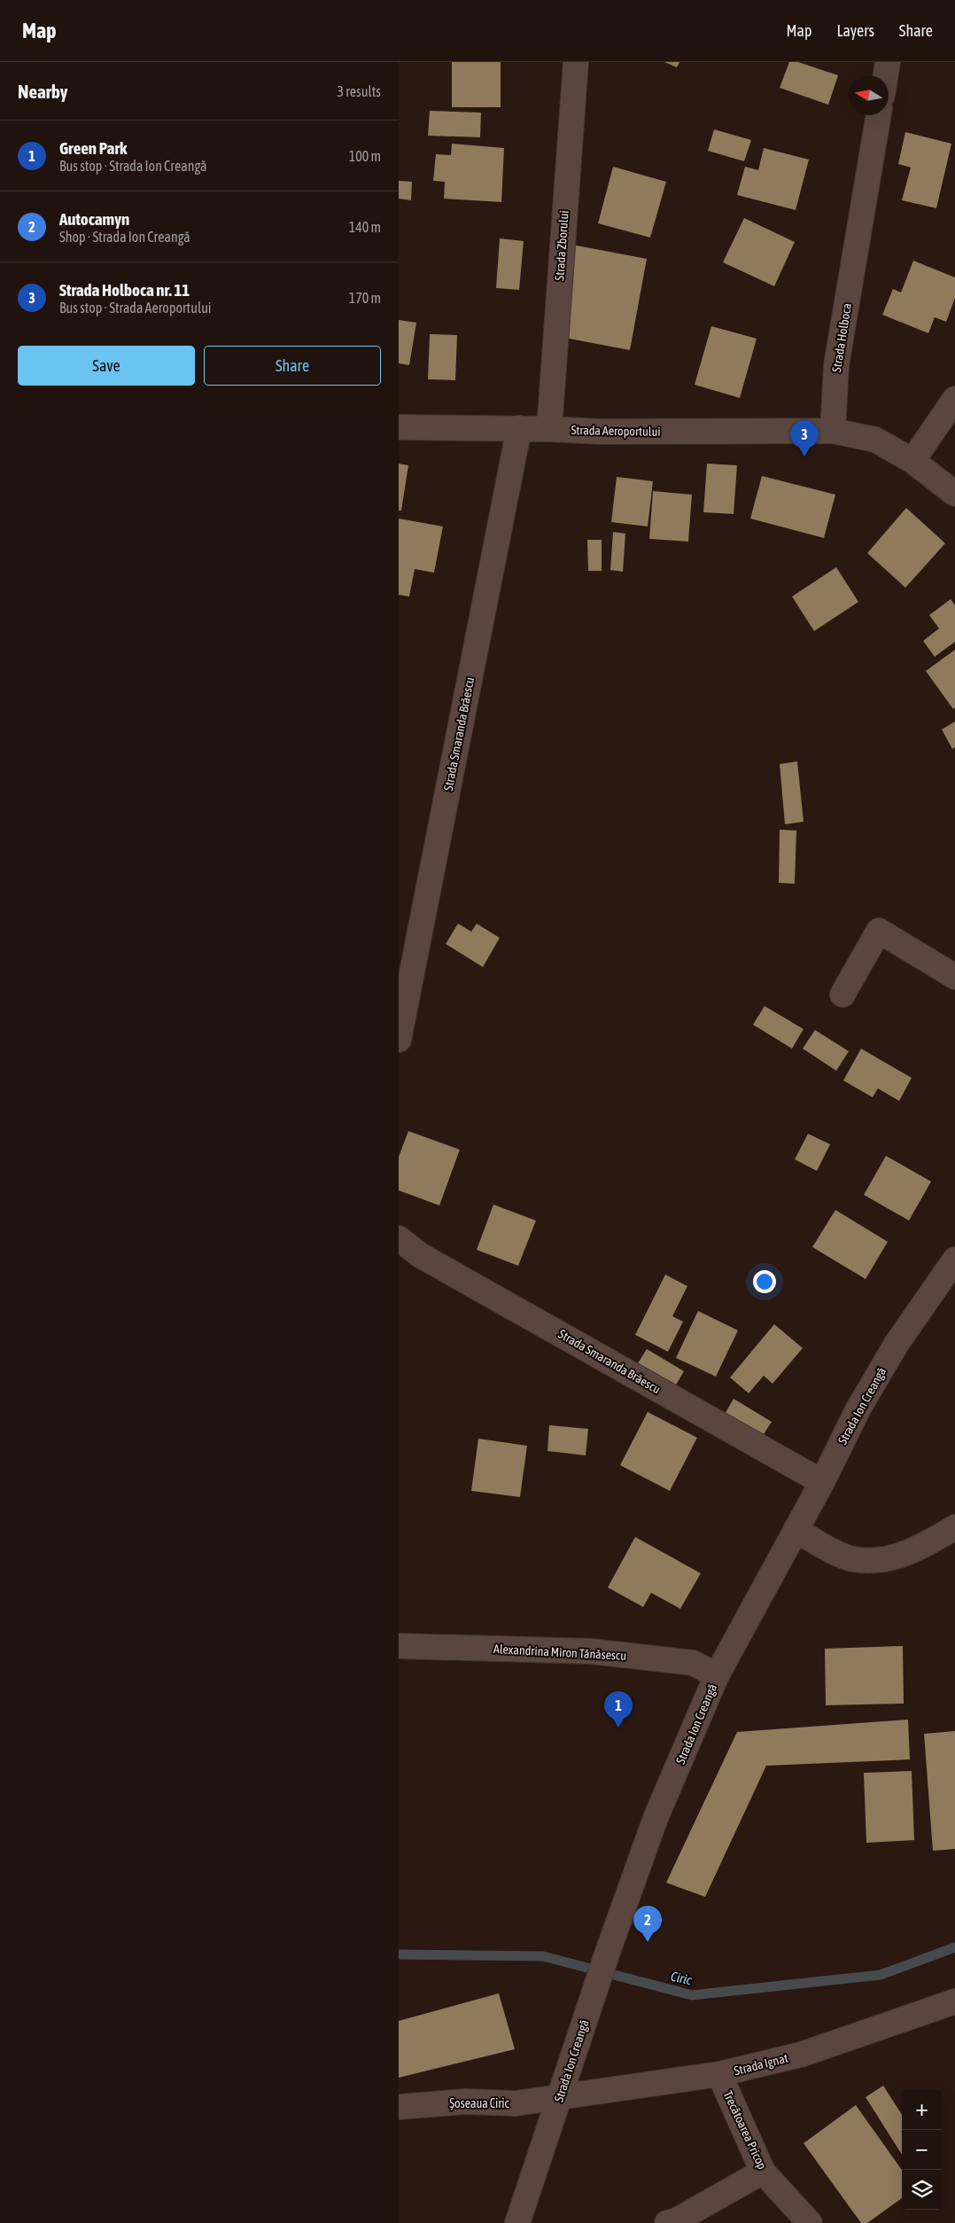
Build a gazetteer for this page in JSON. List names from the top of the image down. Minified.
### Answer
{"streets":{"street":["Strada Zborului","Strada Holboca","Strada Aeroportului","Strada Smaranda Brăescu","Strada Ion Creangă","Alexandrina Miron Tănăsescu","Strada Ignat","Șoseaua Ciric","Trecătoarea Pricop"]},"crossings":[["Strada Zborului","Strada Aeroportului"],["Strada Holboca","Strada Aeroportului"],["Strada Aeroportului","Strada Smaranda Brăescu"],["Strada Smaranda Brăescu","Strada Ion Creangă"],["Strada Ion Creangă","Alexandrina Miron Tănăsescu"],["Strada Ion Creangă","Strada Ignat"],["Strada Ion Creangă","Șoseaua Ciric"],["Strada Ignat","Șoseaua Ciric"],["Strada Ignat","Trecătoarea Pricop"]],"water":["Ciric"],"north":"left","page":{"header":"Map","nav":["Map","Layers","Share"],"heading":["Nearby","3 results"],"list":[{"mark":"1","name":"Green Park","note":"Bus stop · Strada Ion Creangă","value":"100 m"},{"mark":"2","name":"Autocamyn","note":"Shop · Strada Ion Creangă","value":"140 m"},{"mark":"3","name":"Strada Holboca nr. 11","note":"Bus stop · Strada Aeroportului","value":"170 m"}],"buttons":["Save","Share"],"pins":["3","1","2"],"map_buttons":["+","−"]}}
